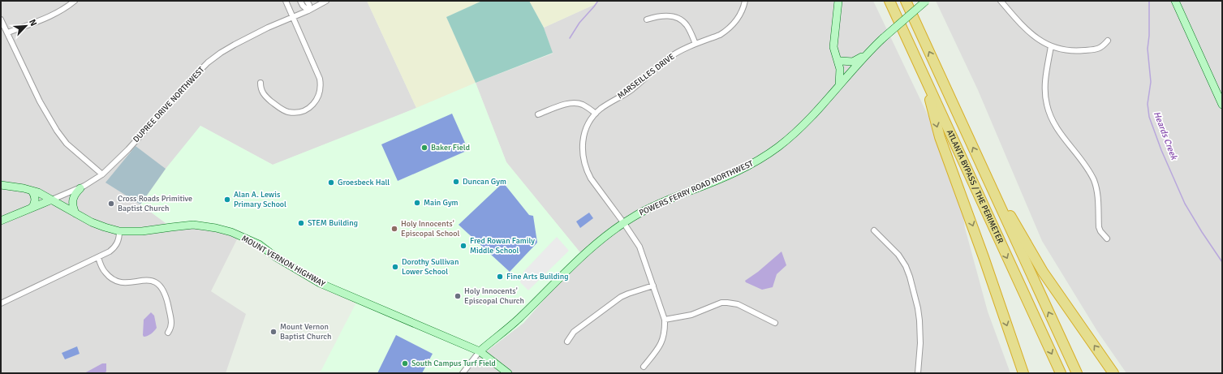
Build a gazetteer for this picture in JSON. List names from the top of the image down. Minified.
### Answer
{"streets":{"highway":["ATLANTA BYPASS / THE PERIMETER"],"street":["MARSEILLES DRIVE","DUPREE DRIVE NORTHWEST","POWERS FERRY ROAD NORTHWEST","MOUNT VERNON HIGHWAY"]},"crossings":[["MARSEILLES DRIVE","POWERS FERRY ROAD NORTHWEST"],["DUPREE DRIVE NORTHWEST","MOUNT VERNON HIGHWAY"],["POWERS FERRY ROAD NORTHWEST","MOUNT VERNON HIGHWAY"]],"water":["Heards Creek"],"places":["Baker Field","Duncan Gym","Groesbeck Hall","Alan A. Lewis Primary School","Main Gym","Cross Roads Primitive Baptist Church","STEM Building","Holy Innocents' Episcopal School","Fred Rowan Family Middle School","Dorothy Sullivan Lower School","Fine Arts Building","Holy Innocents' Episcopal Church","Mount Vernon Baptist Church","South Campus Turf Field"],"north":"top right"}
